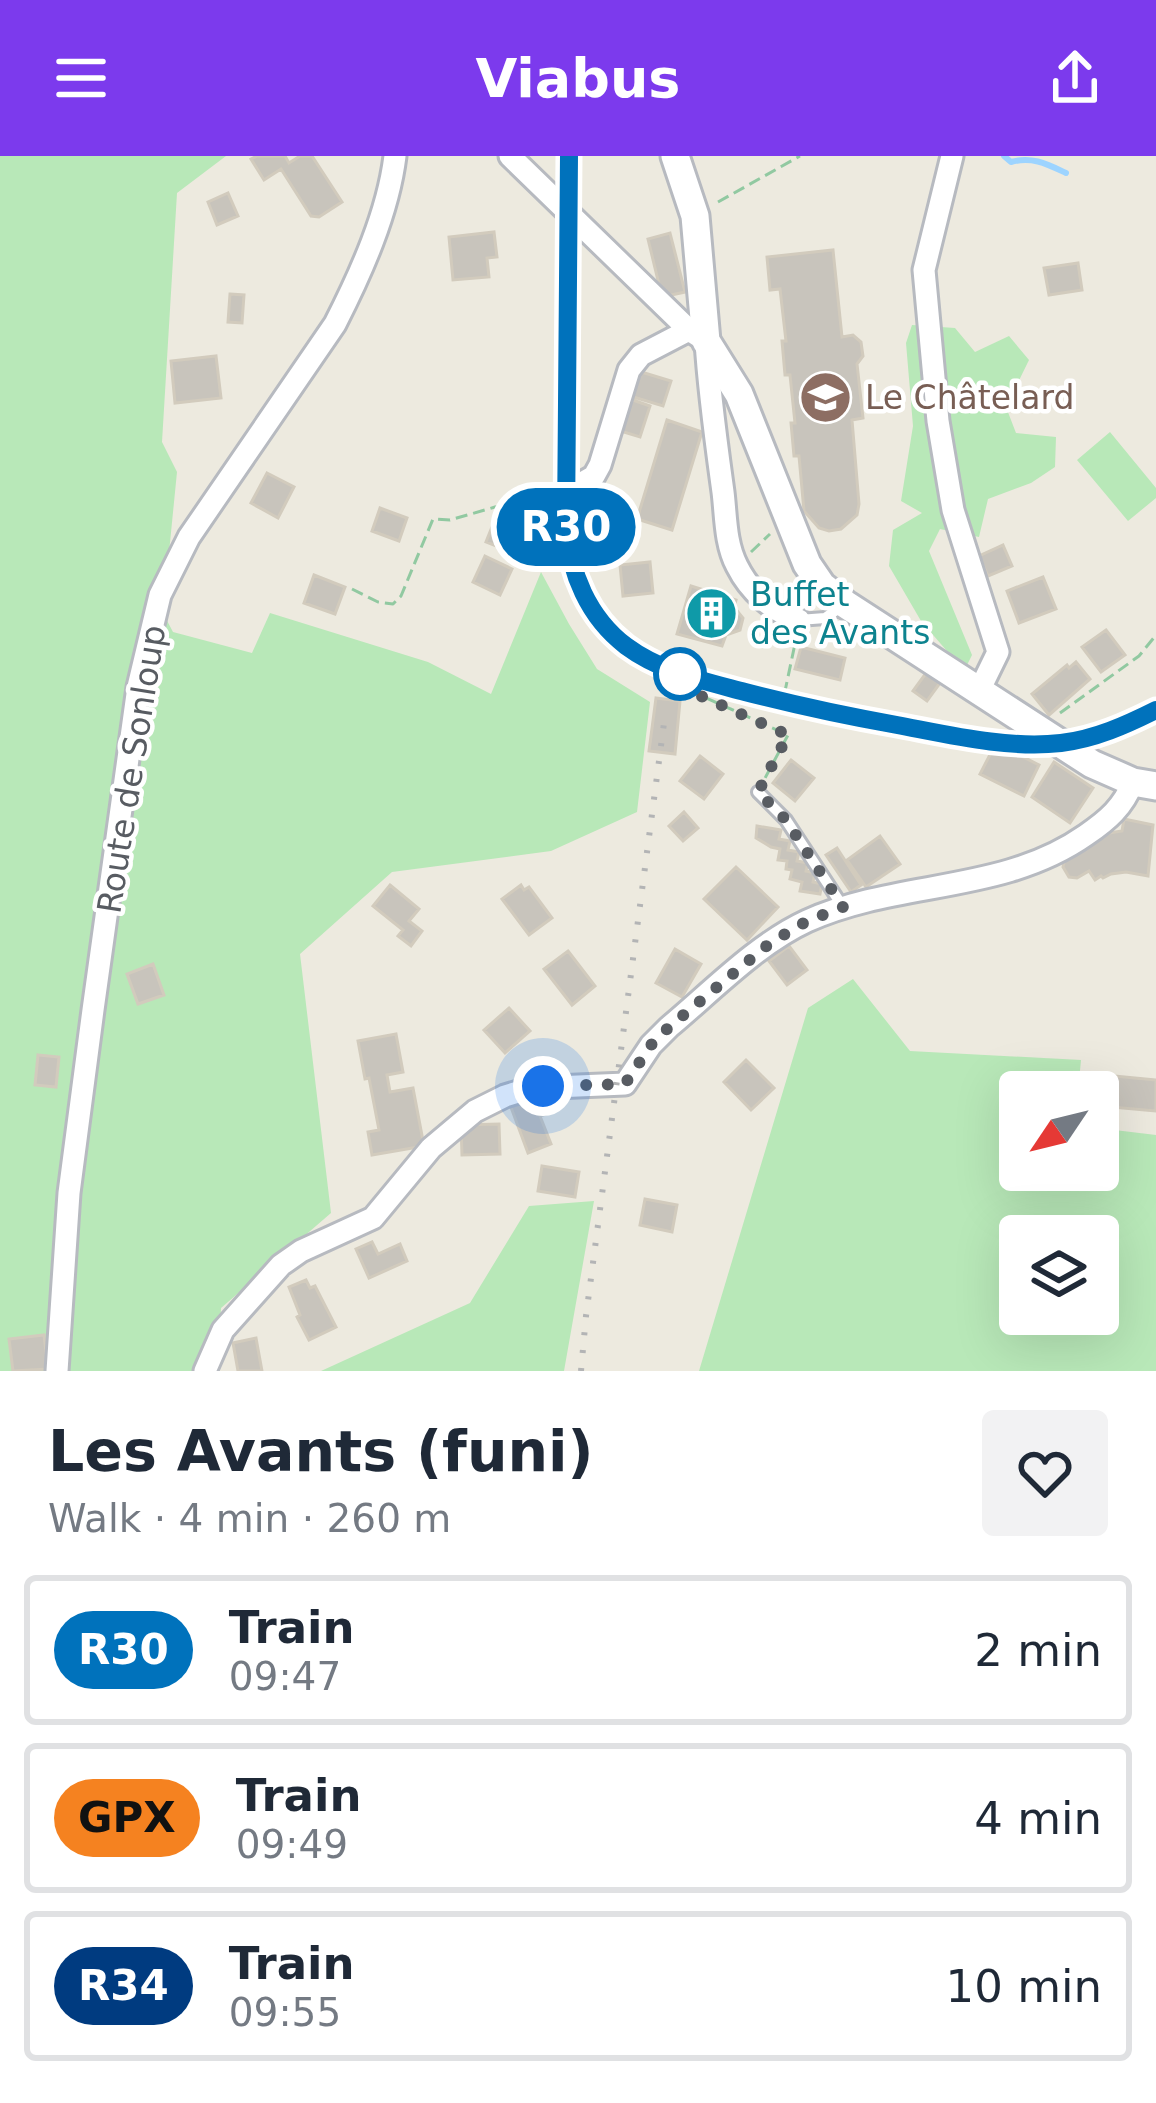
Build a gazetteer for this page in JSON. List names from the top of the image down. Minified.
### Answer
{"streets":{"street":["Route de Sonloup"]},"places":{"school or university":["Le Châtelard"],"building":["Buffet des Avants"]},"north":"bottom left","page":{"header":"Viabus","on_map":"R30","heading":["Les Avants (funi)","Walk · 4 min · 260 m"],"list":[{"mark":"R30","name":"Train","note":"09:47","value":"2 min"},{"mark":"GPX","name":"Train","note":"09:49","value":"4 min"},{"mark":"R34","name":"Train","note":"09:55","value":"10 min"}]}}
